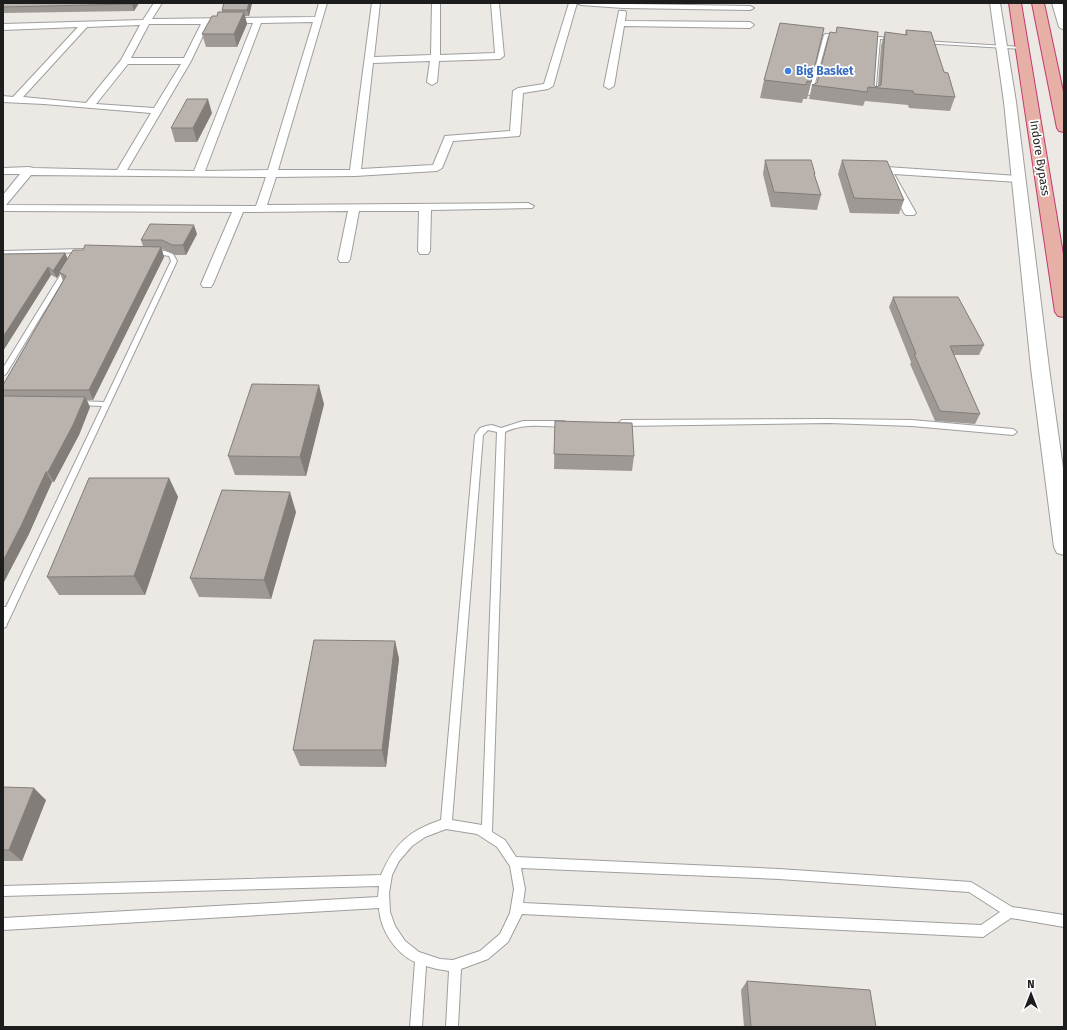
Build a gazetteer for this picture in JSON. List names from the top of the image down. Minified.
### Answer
{"streets":{"highway":["Indore Bypass"]},"places":["Big Basket"],"north":"top"}
